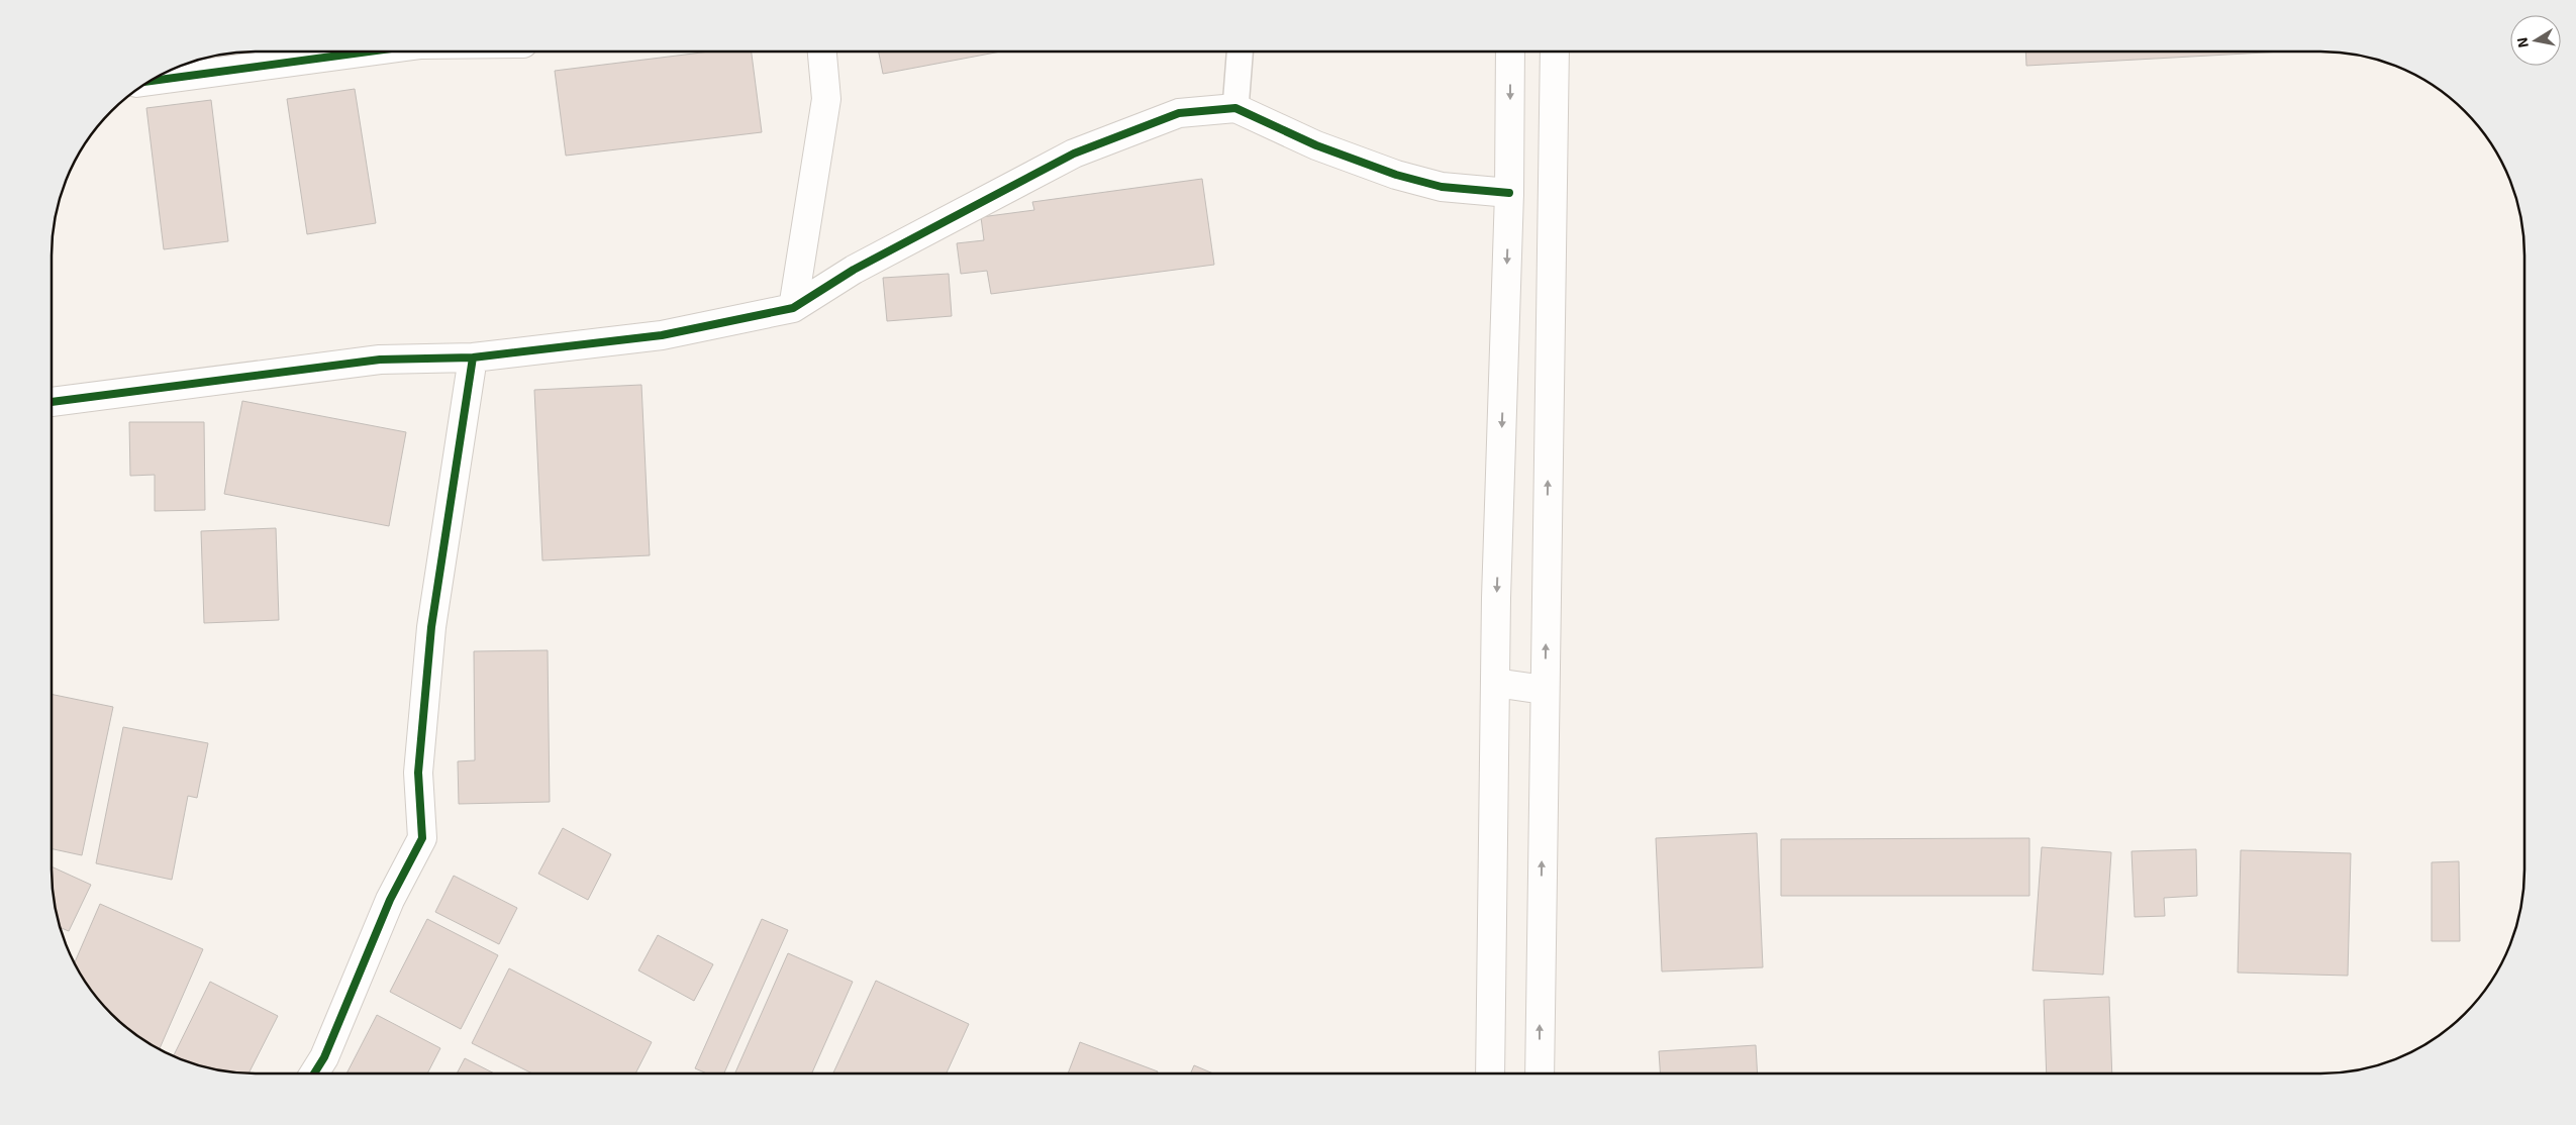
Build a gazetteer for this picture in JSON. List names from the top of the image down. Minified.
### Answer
{"north":"left"}
